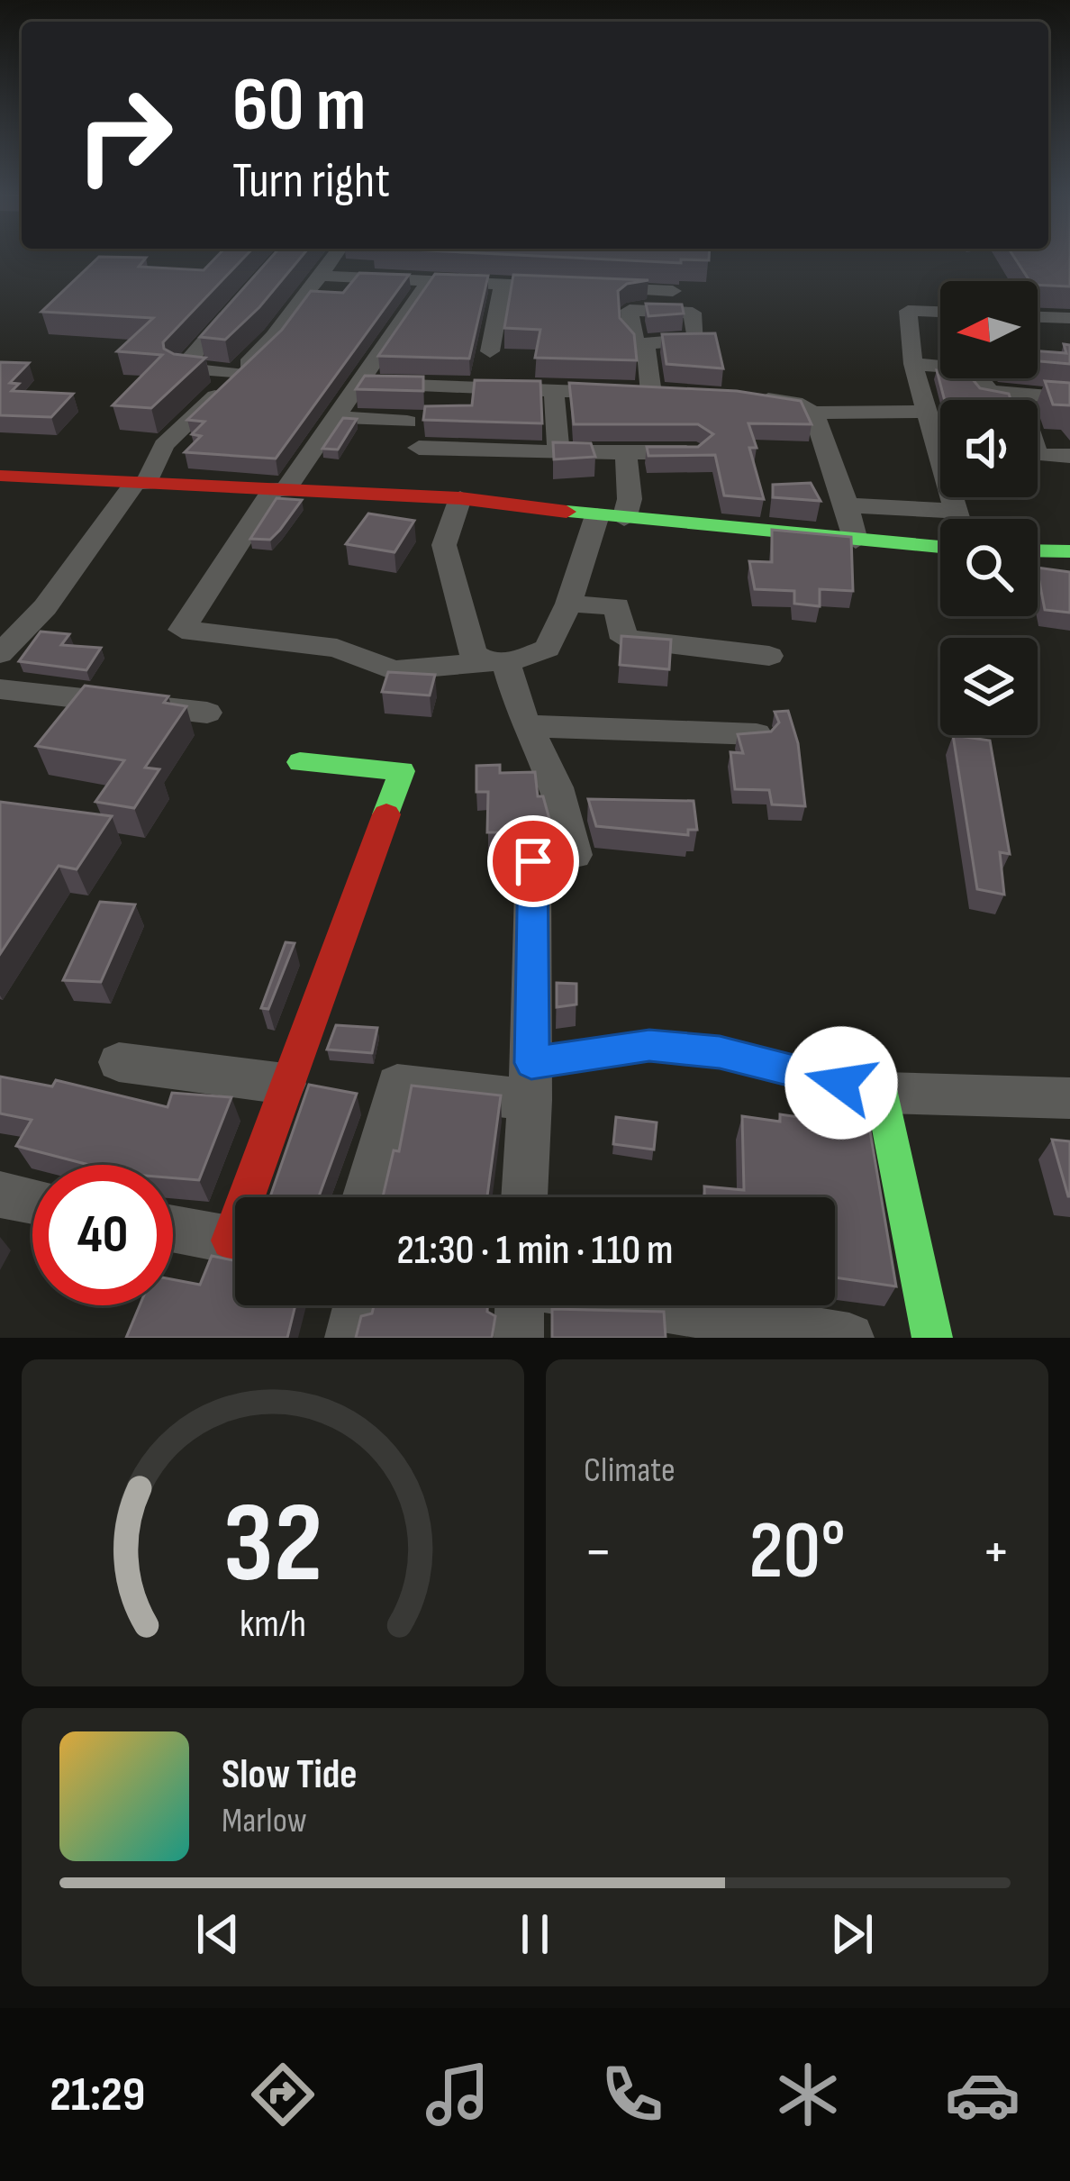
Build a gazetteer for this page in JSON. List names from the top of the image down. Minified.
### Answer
{"north":"left","page":{"turn":["60 m","Turn right"],"limit":"40","trip":"21:30 · 1 min · 110 m","tile":"Climate","heat":["−","20°","+"],"song":["Slow Tide","Marlow"],"tabs":"21:29","gauge":["32","km/h"]}}
